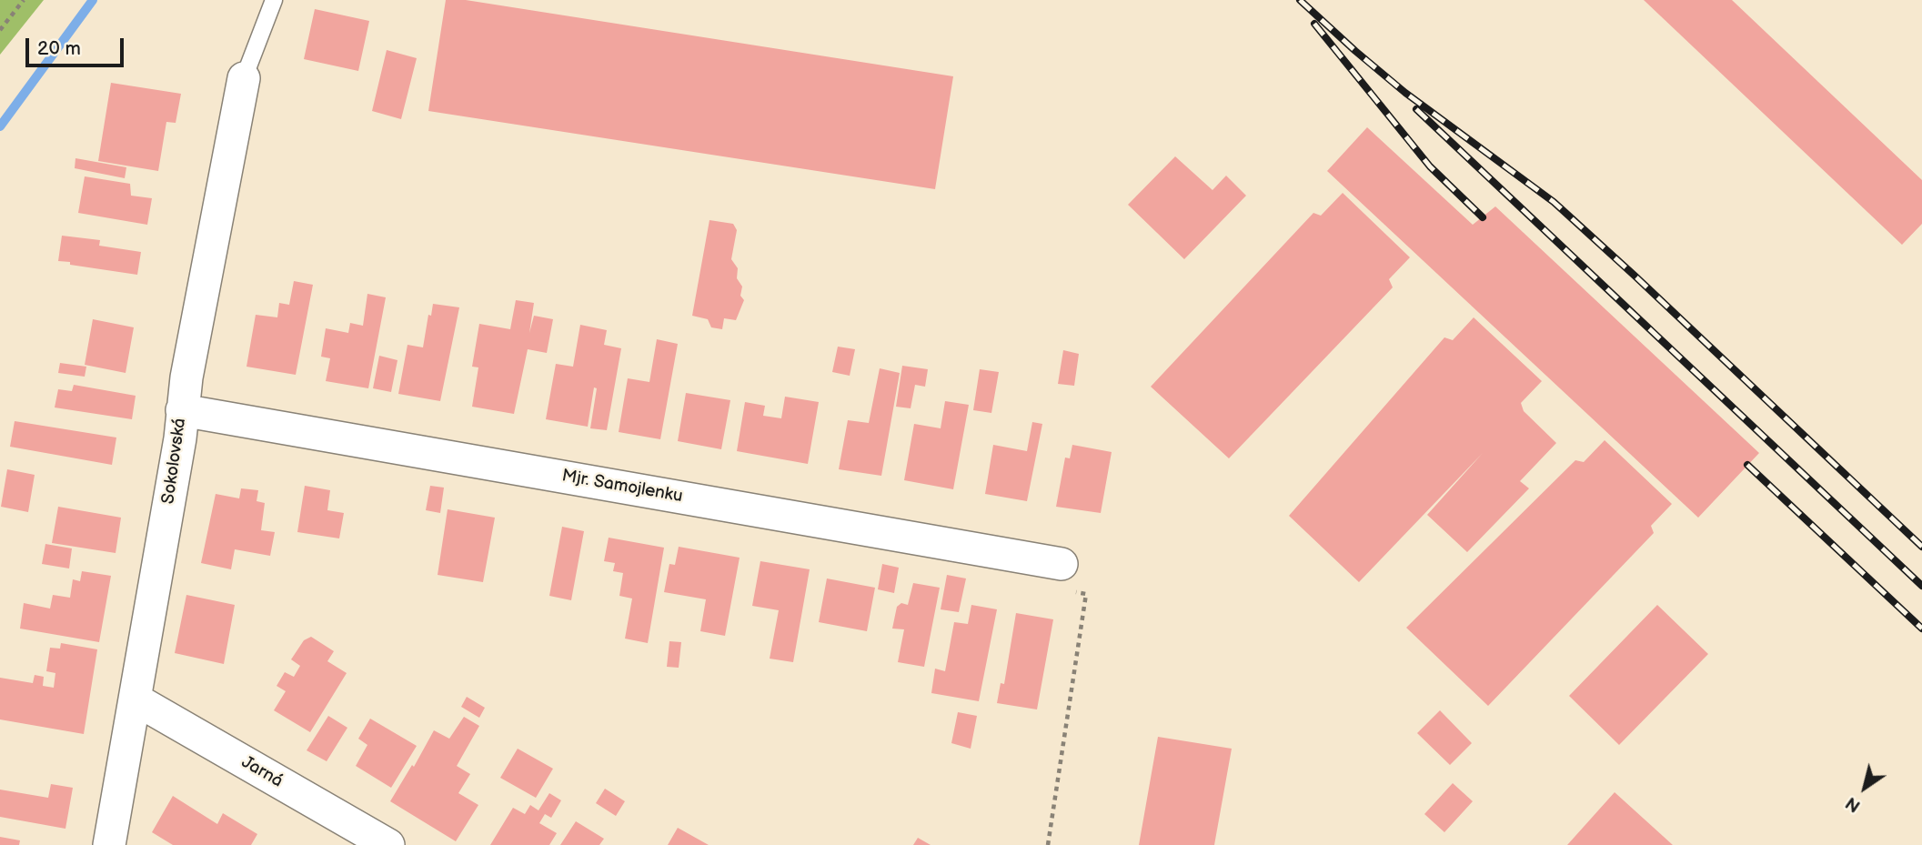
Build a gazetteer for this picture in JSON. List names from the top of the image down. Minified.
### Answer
{"streets":{"street":["Sokolovská","Mjr. Samojlenku","Jarná"]},"crossings":[["Sokolovská","Mjr. Samojlenku"],["Sokolovská","Jarná"]],"scale_bar":"20 m","north":"bottom left"}
